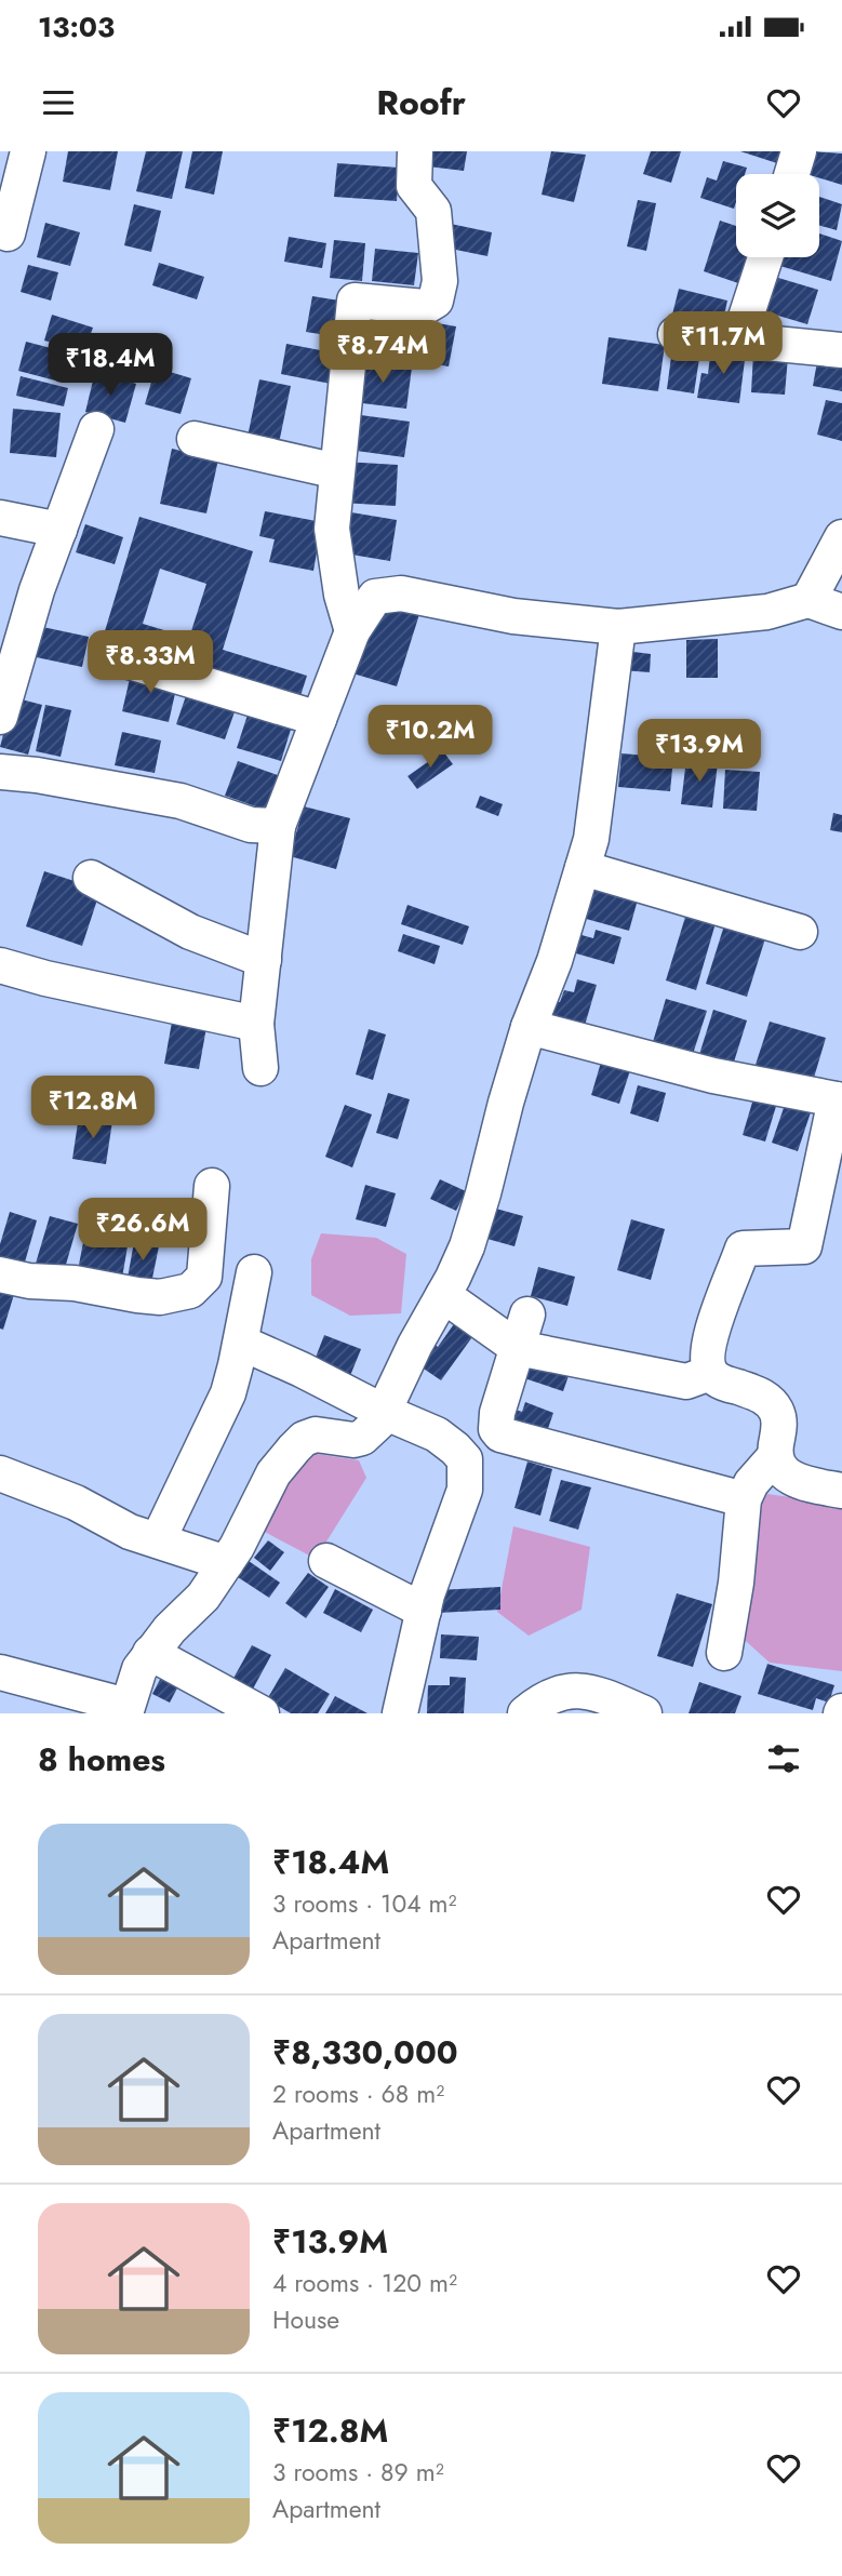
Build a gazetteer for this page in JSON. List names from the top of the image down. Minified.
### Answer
{"page":{"status":"13:03","header":"Roofr","price":["₹11.7M","₹8.74M","₹18.4M","₹8.33M","₹10.2M","₹13.9M","₹12.8M","₹26.6M"],"heading":"8 homes","list":[{"name":"₹18.4M","note":"3 rooms · 104 m² · Apartment"},{"name":"₹8,330,000","note":"2 rooms · 68 m² · Apartment"},{"name":"₹13.9M","note":"4 rooms · 120 m² · House"},{"name":"₹12.8M","note":"3 rooms · 89 m² · Apartment"}]}}
